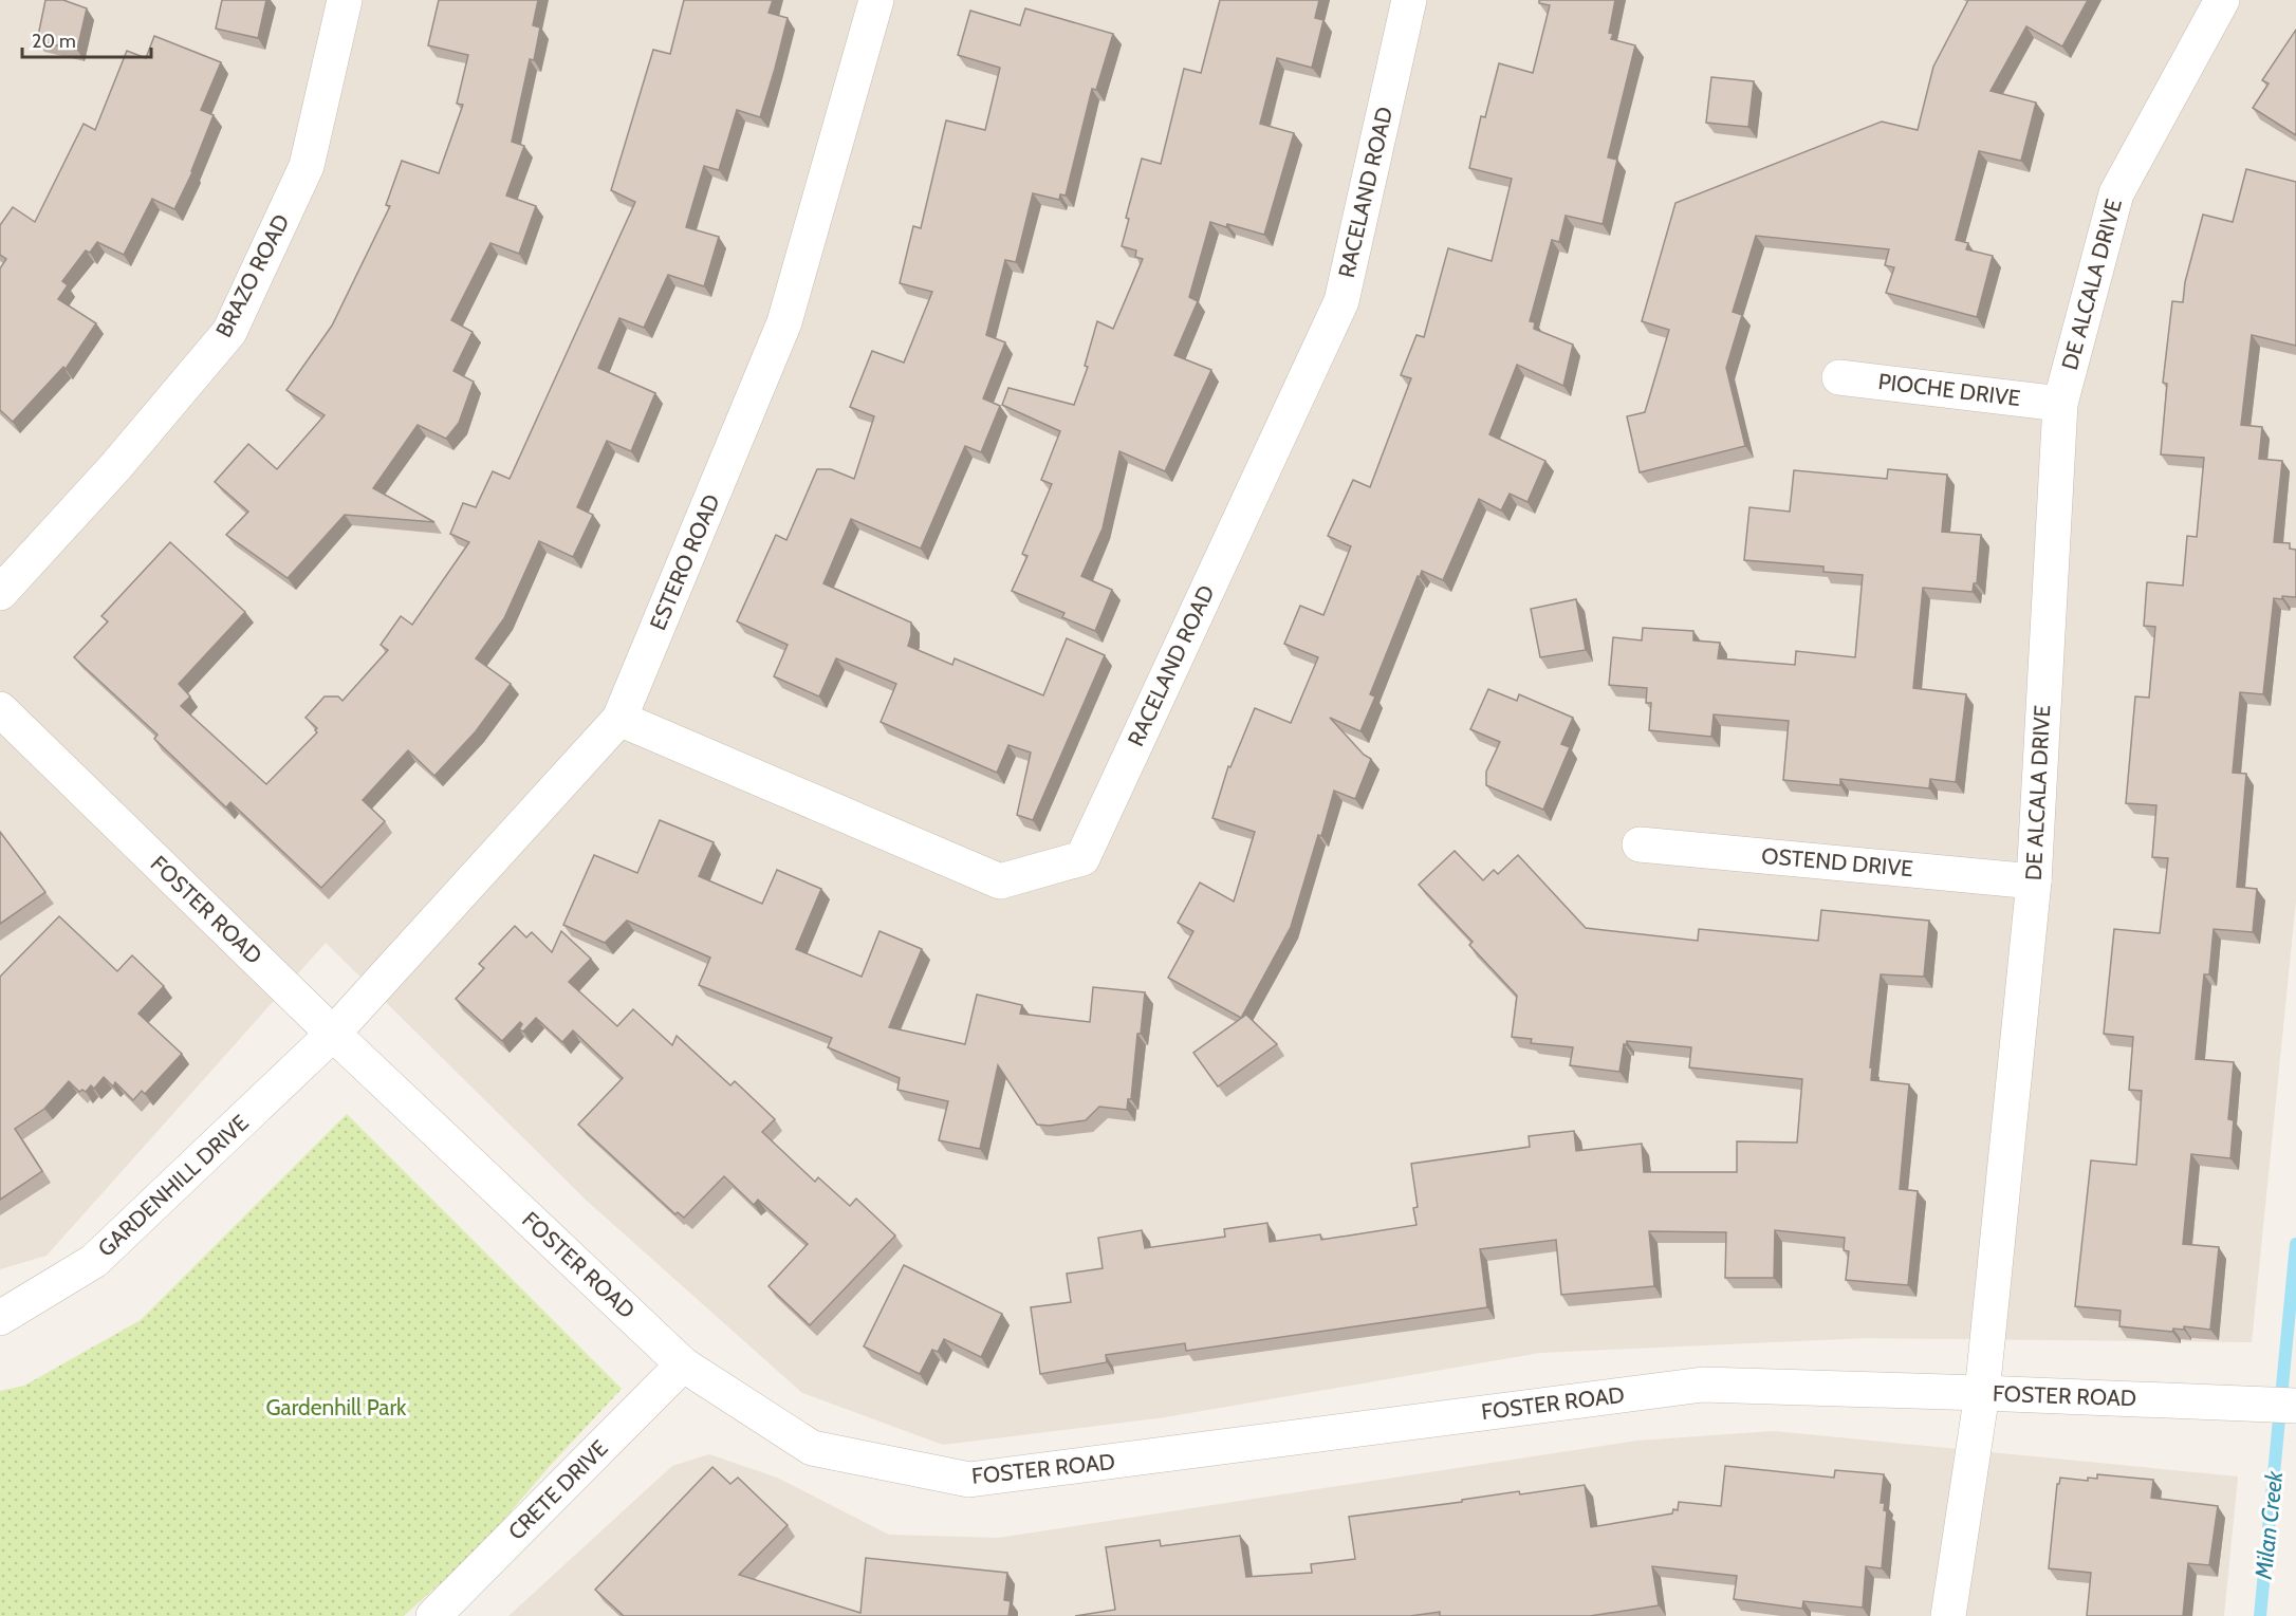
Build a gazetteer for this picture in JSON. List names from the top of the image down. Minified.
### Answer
{"streets":{"street":["RACELAND ROAD","BRAZO ROAD","DE ALCALA DRIVE","PIOCHE DRIVE","ESTERO ROAD","OSTEND DRIVE","FOSTER ROAD","GARDENHILL DRIVE","CRETE DRIVE"]},"crossings":[["RACELAND ROAD","ESTERO ROAD"],["DE ALCALA DRIVE","PIOCHE DRIVE"],["DE ALCALA DRIVE","OSTEND DRIVE"],["DE ALCALA DRIVE","FOSTER ROAD"],["ESTERO ROAD","FOSTER ROAD"],["ESTERO ROAD","GARDENHILL DRIVE"],["FOSTER ROAD","GARDENHILL DRIVE"],["FOSTER ROAD","CRETE DRIVE"]],"water":["Milan Creek"],"parks":["Gardenhill Park"],"scale_bar":"20 m"}
